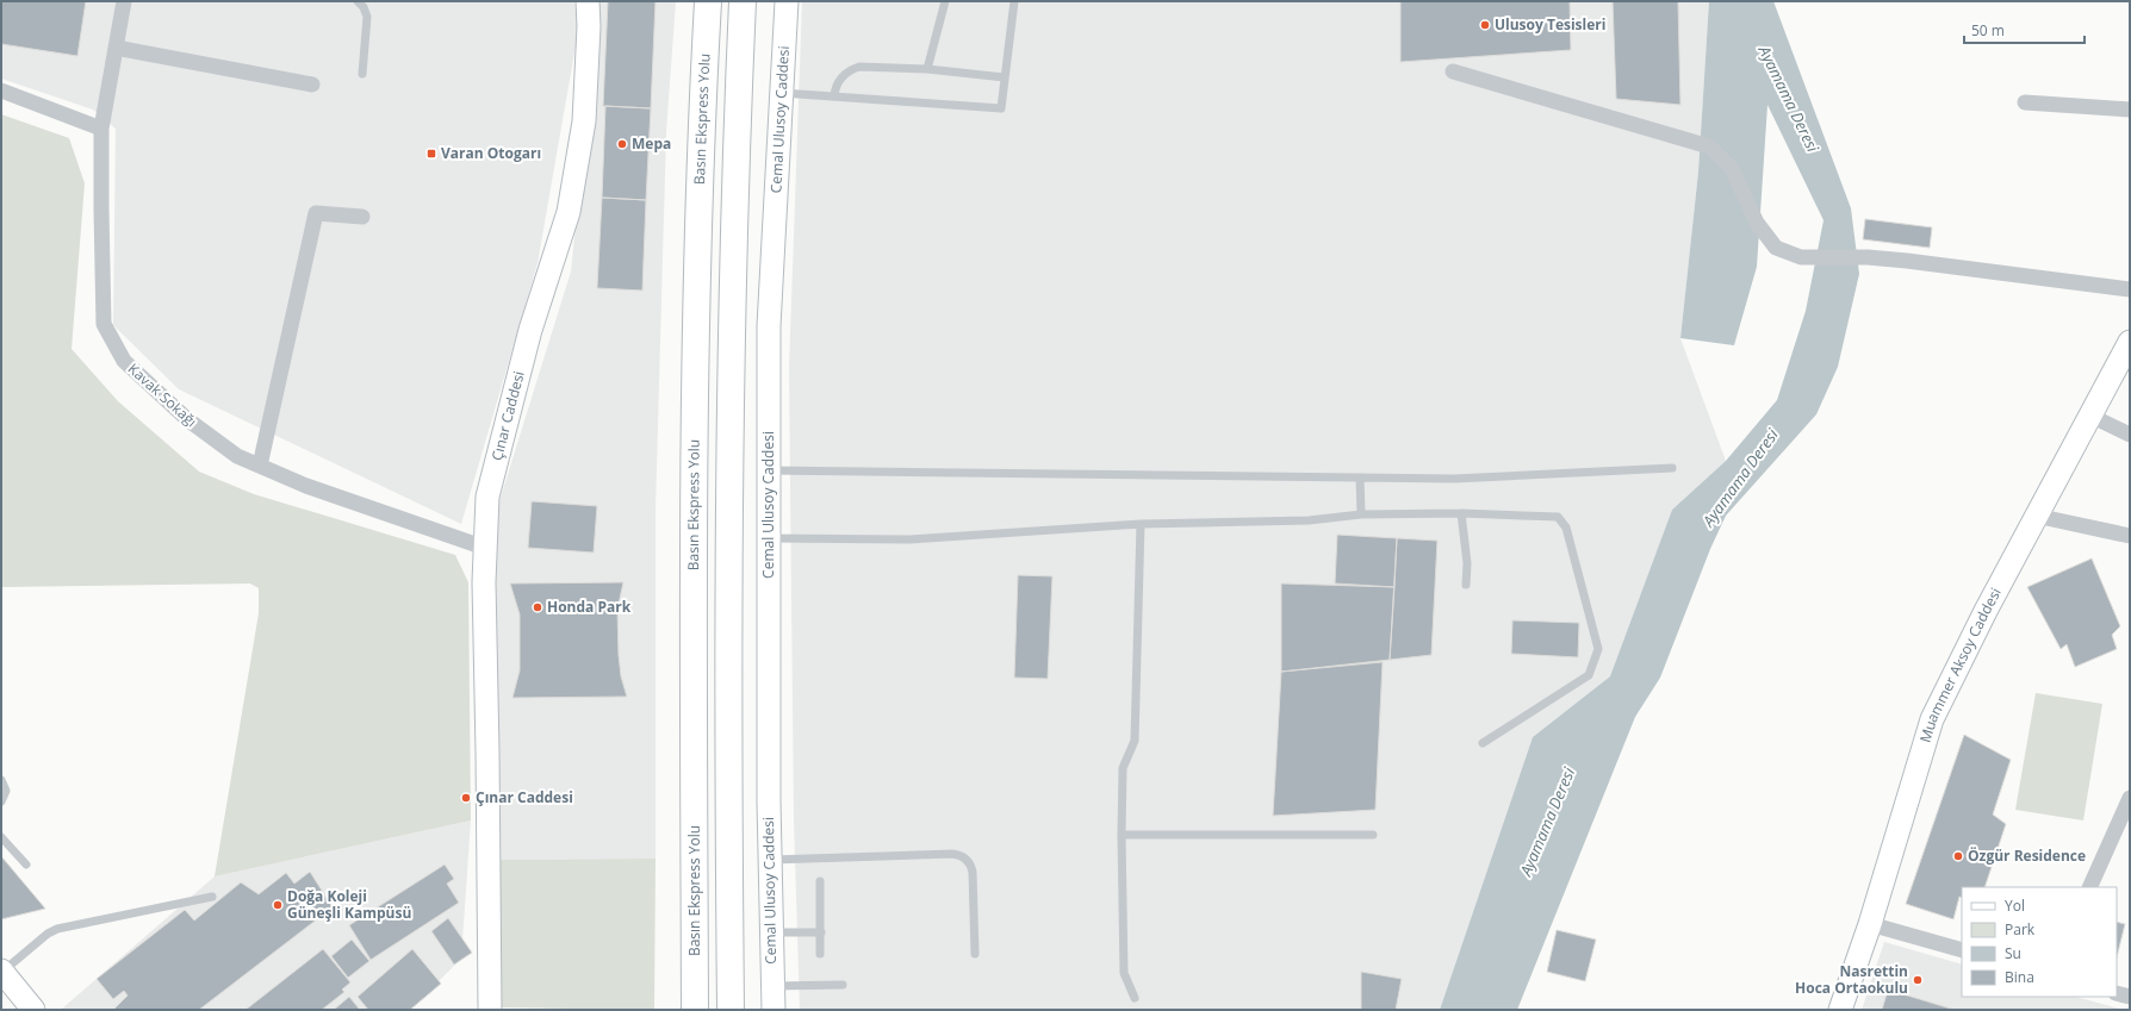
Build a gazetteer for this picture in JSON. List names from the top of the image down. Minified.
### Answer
{"streets":{"highway":["Basın Ekspress Yolu"],"main road":["Cemal Ulusoy Caddesi","Çınar Caddesi","Muammer Aksoy Caddesi"],"street":["Kavak Sokağı"]},"crossings":[["Kavak Sokağı","Çınar Caddesi"]],"water":["Ayamama Deresi"],"places":{"other":["Ulusoy Tesisleri","Mepa","Honda Park","Çınar Caddesi","Özgür Residence","Doğa Koleji Güneşli Kampüsü","Nasrettin Hoca Ortaokulu"],"transit":["Varan Otogarı"]},"legend":["Yol","Park","Su","Bina"],"scale_bar":"50 m"}
